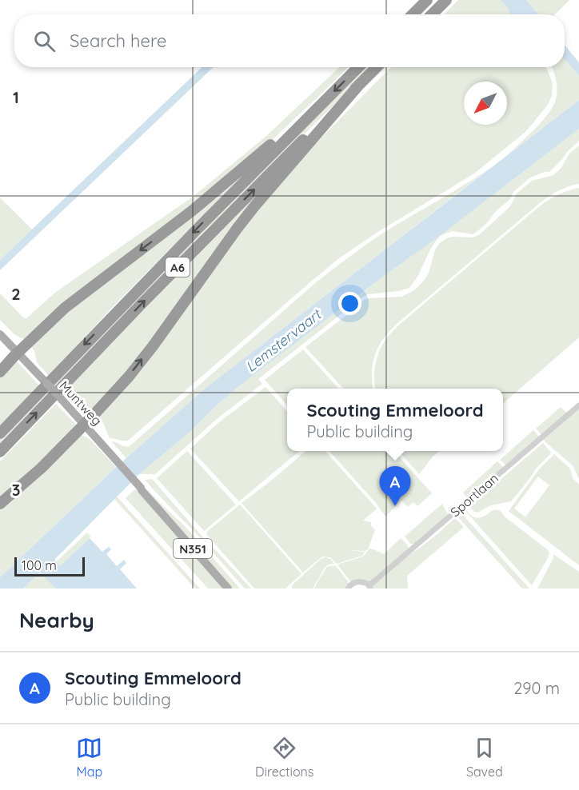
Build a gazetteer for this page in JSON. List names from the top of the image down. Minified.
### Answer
{"streets":{"highway":["A6"],"main road":["Muntweg","N351"],"street":["Sportlaan"]},"crossings":[["A6","Muntweg"]],"water":["Lemstervaart"],"scale_bar":"100 m","north":"bottom left","page":{"search":"Search here","popup":["Scouting Emmeloord","Public building"],"pins":"A","scale":"100 m","heading":"Nearby","list":[{"mark":"A","name":"Scouting Emmeloord","note":"Public building","value":"290 m"}],"nav":["Map","Directions","Saved"]},"grid":{"rows":["1","2","3"]}}
